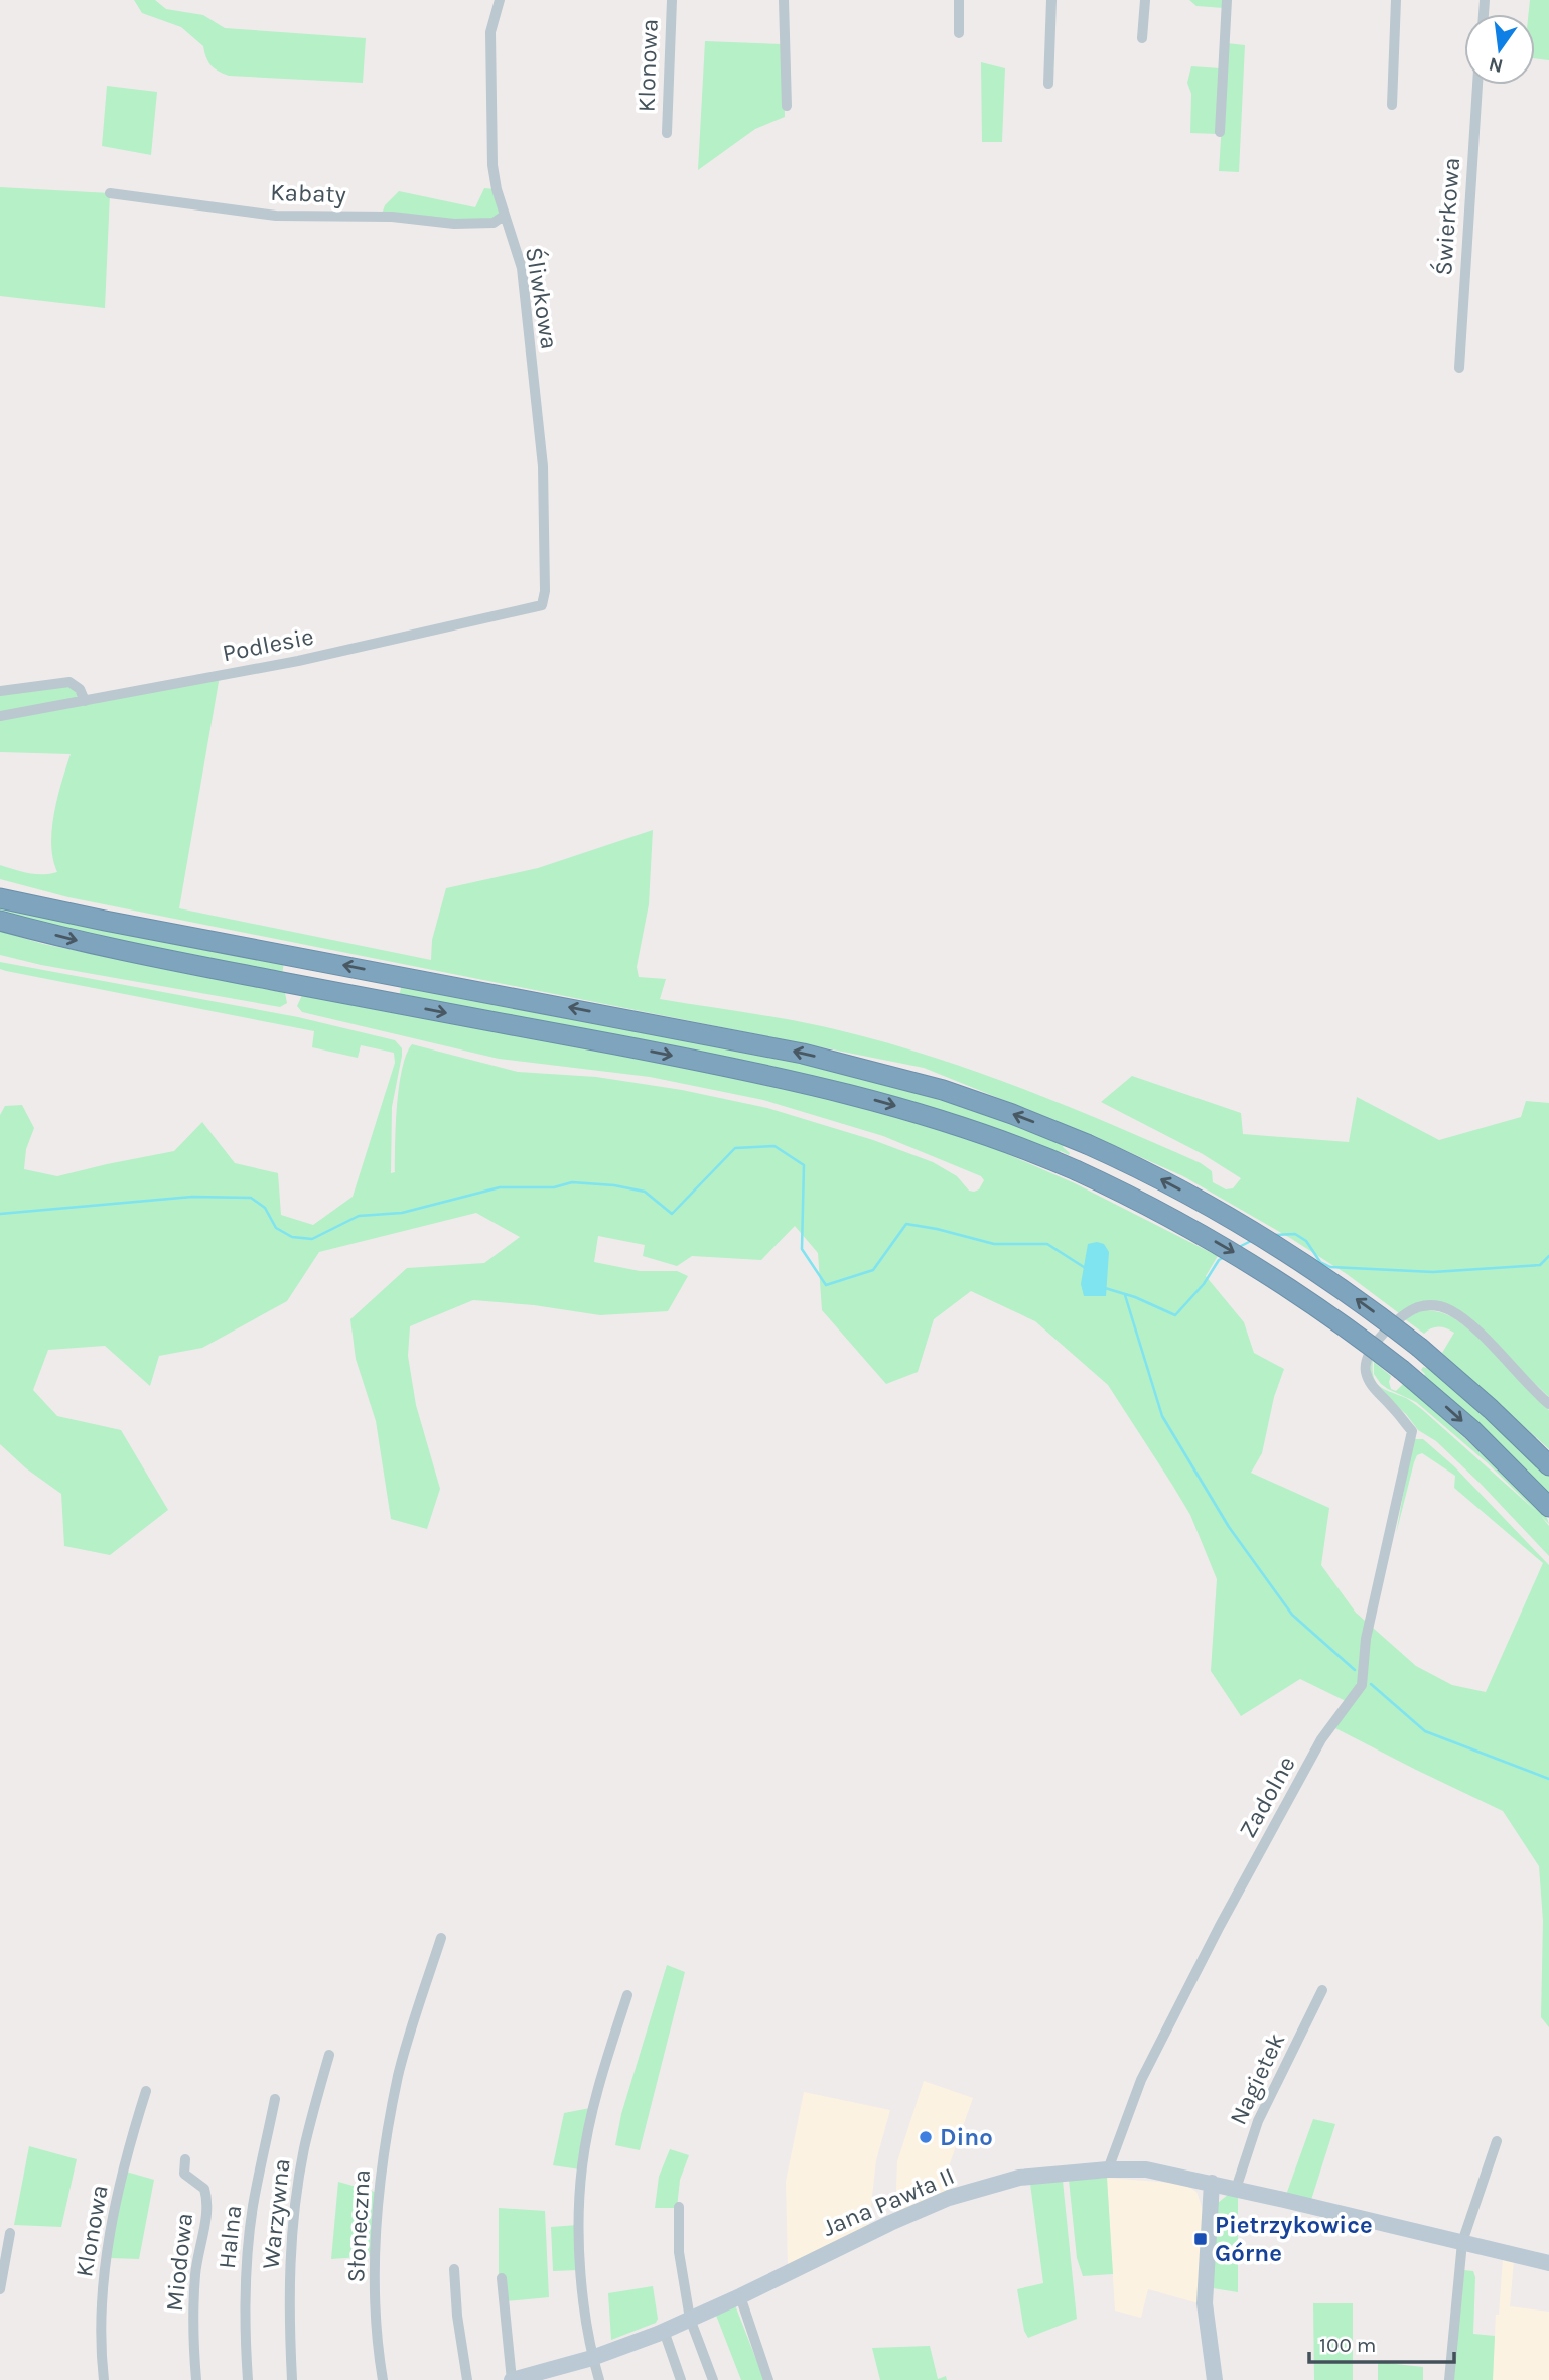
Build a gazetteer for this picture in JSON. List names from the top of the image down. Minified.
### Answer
{"streets":{"street":["Klonowa","Kabaty","Świerkowa","Śliwkowa","Podlesie","Zadolne","Nagietek","Jana Pawła II","Warzywna","Słoneczna","Halna","Miodowa"]},"crossings":[["Kabaty","Śliwkowa"],["Śliwkowa","Podlesie"],["Zadolne","Jana Pawła II"],["Nagietek","Jana Pawła II"]],"places":{"other":["Dino"],"transit":["Pietrzykowice Górne"]},"scale_bar":"100 m","north":"bottom"}
